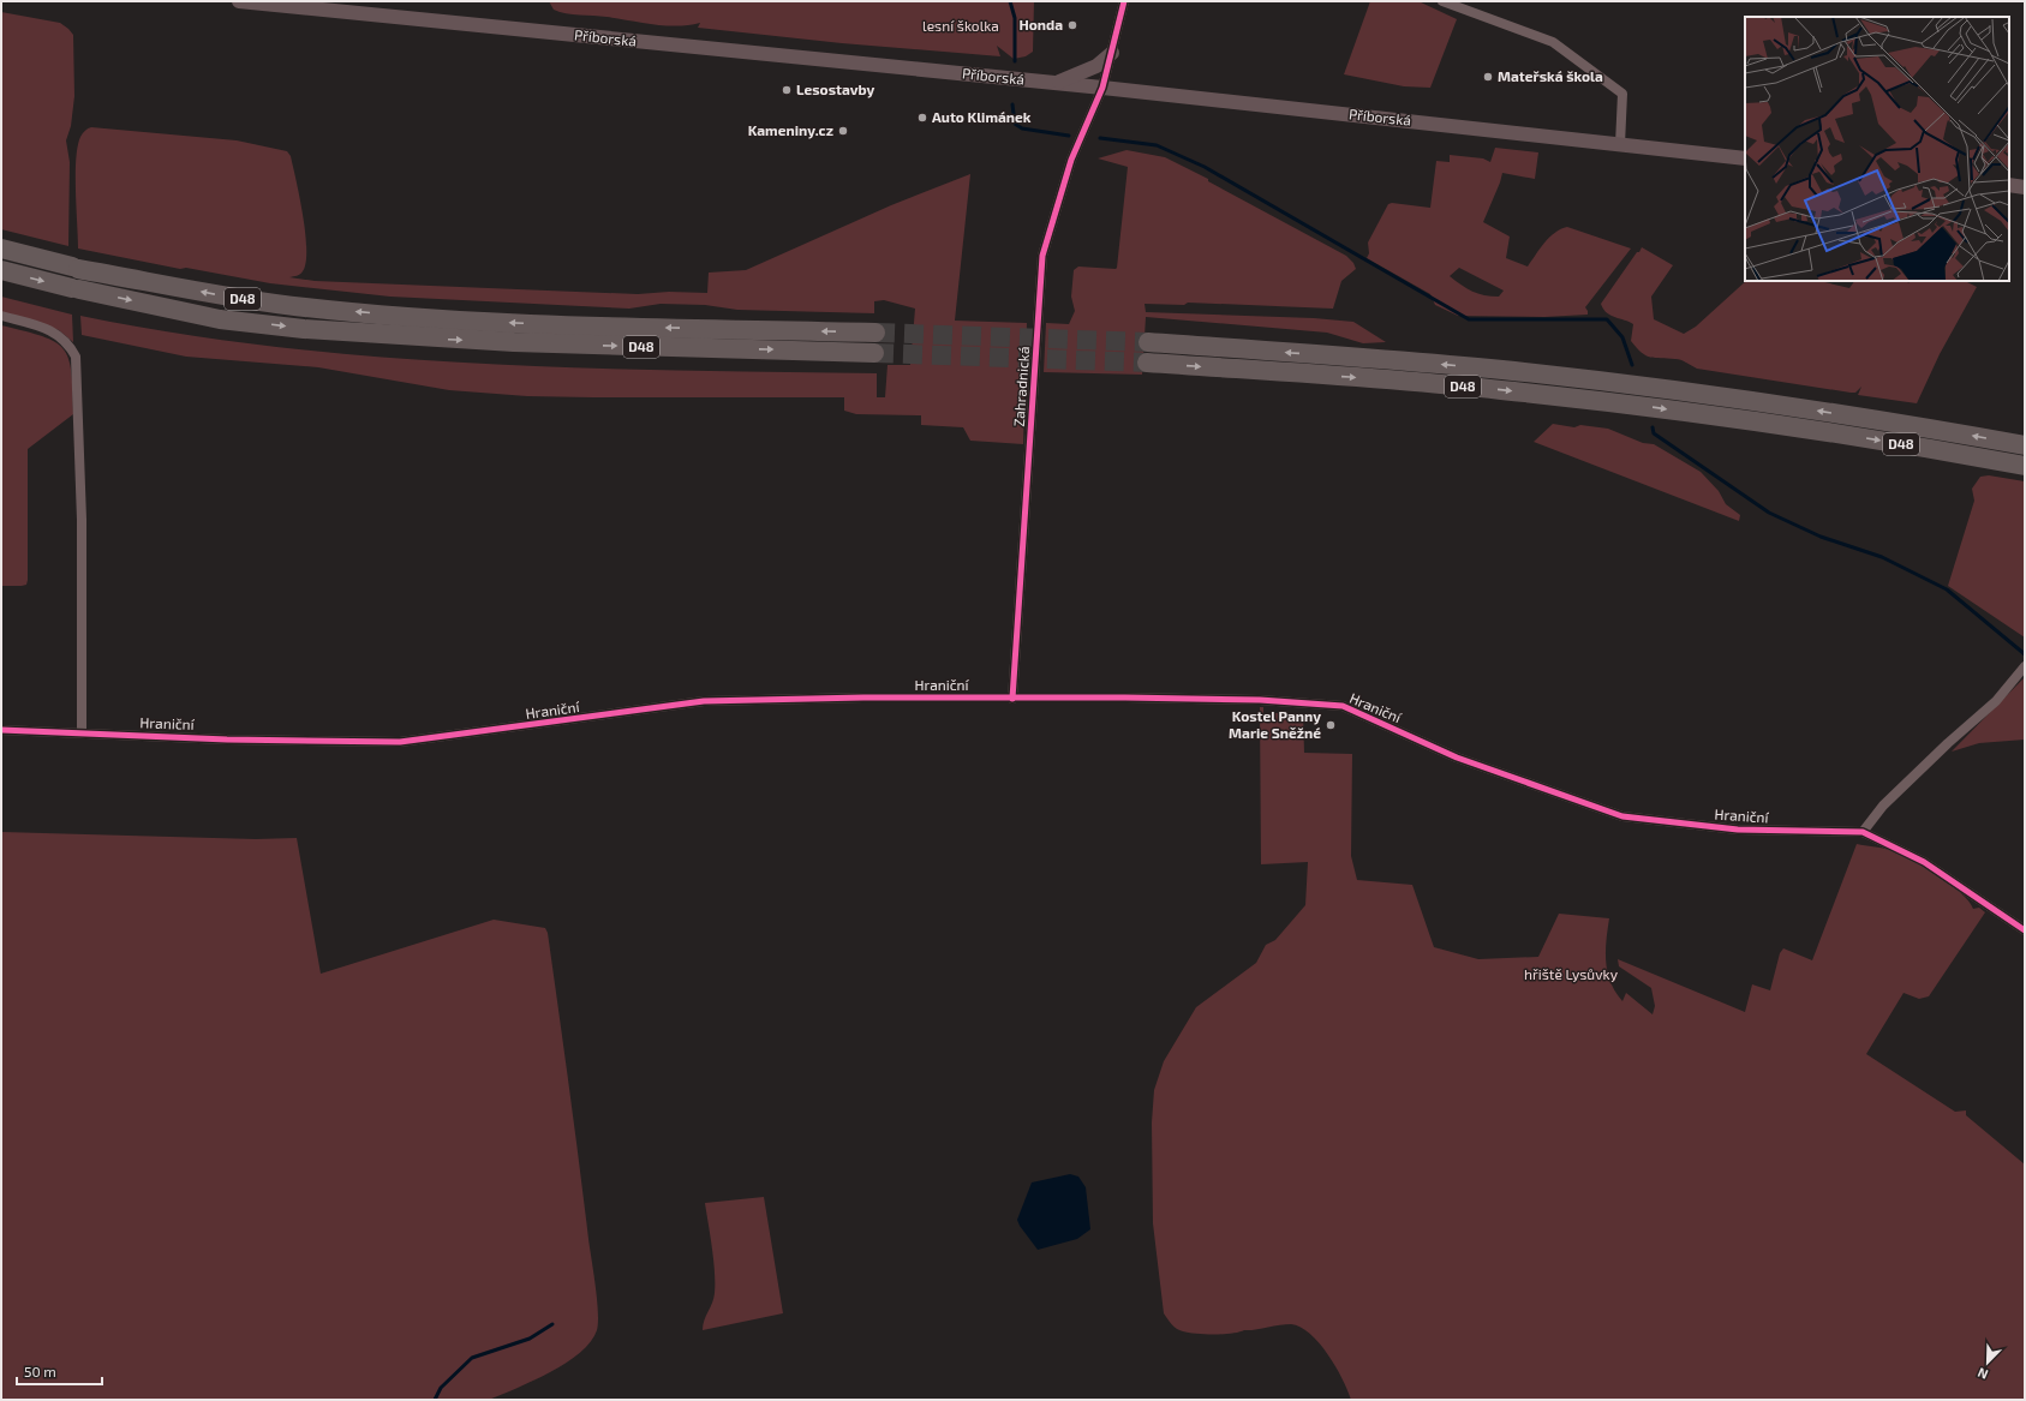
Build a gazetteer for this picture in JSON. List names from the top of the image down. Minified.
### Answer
{"streets":{"highway":["D48"],"main road":["Příborská"],"street":["Zahradnická","Hraniční"]},"crossings":[["Příborská","Zahradnická"],["Zahradnická","Hraniční"]],"parks":["lesní školka","hřiště Lysůvky"],"places":["Honda","Mateřská škola","Lesostavby","Auto Klimánek","Kameniny.cz","Kostel Panny Marie Sněžné"],"scale_bar":"50 m","north":"bottom left"}
